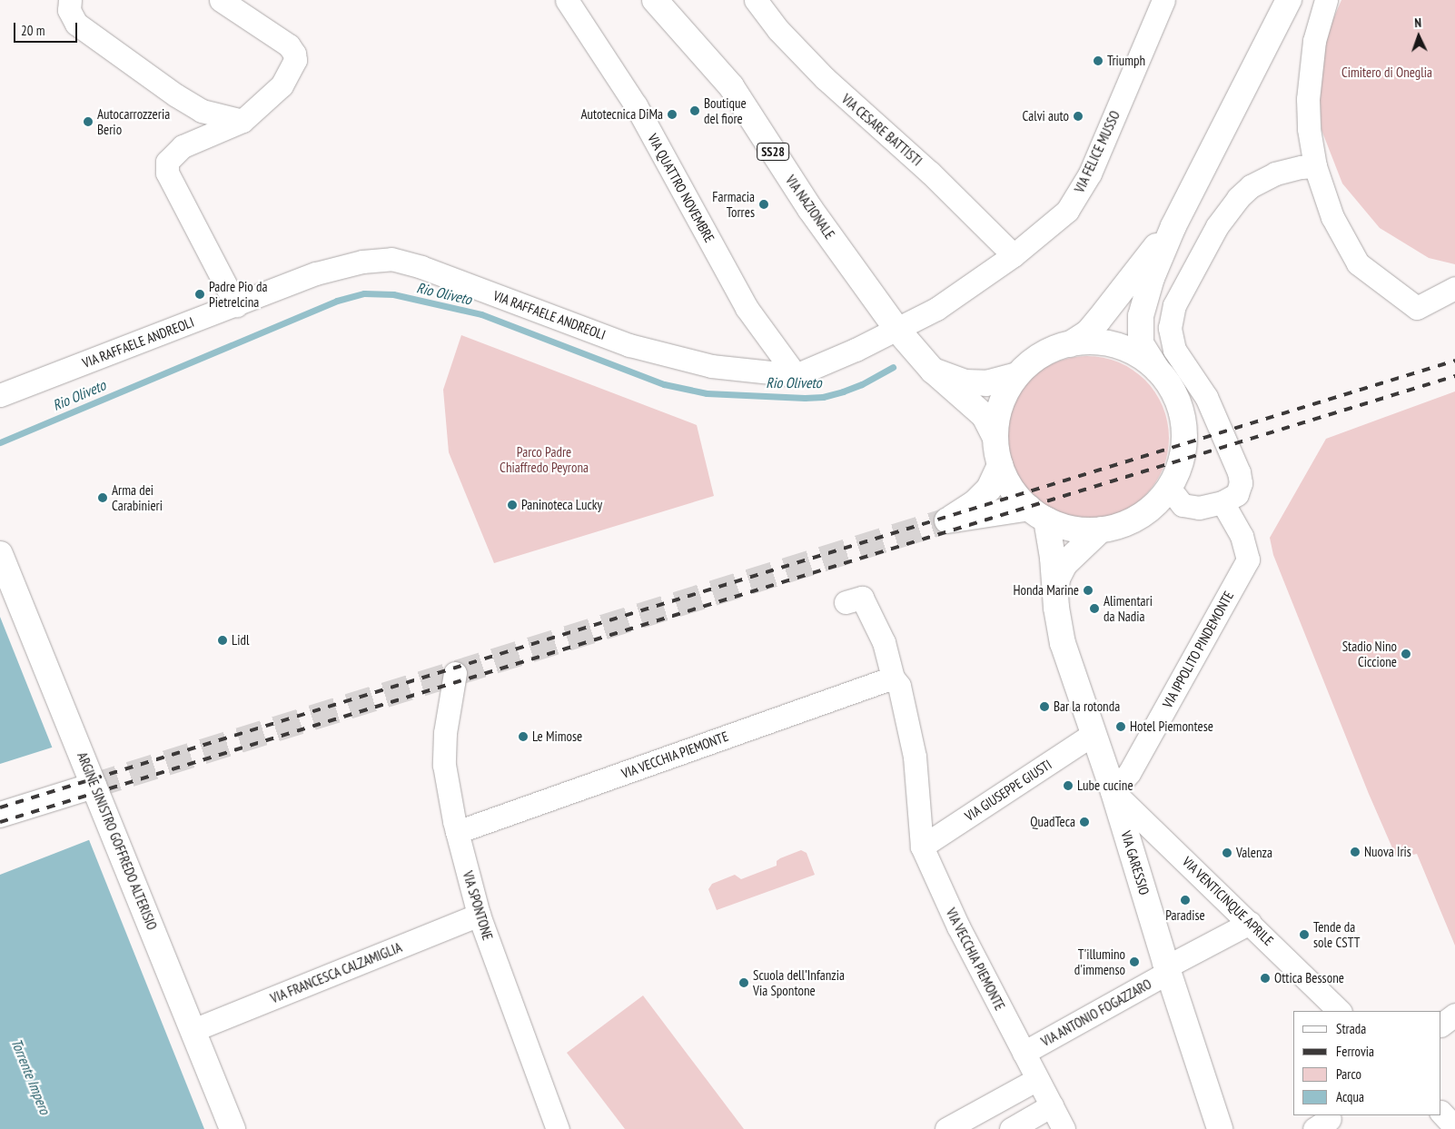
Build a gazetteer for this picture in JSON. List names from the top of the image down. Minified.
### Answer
{"streets":{"main road":["SS28","VIA NAZIONALE","ARGINE SINISTRO GOFFREDO ALTERISIO","VIA GARESSIO"],"street":["VIA CESARE BATTISTI","VIA FELICE MUSSO","VIA QUATTRO NOVEMBRE","VIA RAFFAELE ANDREOLI","VIA IPPOLITO PINDEMONTE","VIA VECCHIA PIEMONTE","VIA GIUSEPPE GIUSTI","VIA VENTICINQUE APRILE","VIA SPONTONE","VIA FRANCESCA CALZAMIGLIA","VIA ANTONIO FOGAZZARO"]},"crossings":[["VIA CESARE BATTISTI","VIA FELICE MUSSO"],["VIA FELICE MUSSO","VIA NAZIONALE"],["VIA QUATTRO NOVEMBRE","VIA RAFFAELE ANDREOLI"],["VIA IPPOLITO PINDEMONTE","VIA GARESSIO"],["VIA IPPOLITO PINDEMONTE","VIA VENTICINQUE APRILE"],["VIA VECCHIA PIEMONTE","VIA GIUSEPPE GIUSTI"],["VIA VECCHIA PIEMONTE","VIA SPONTONE"],["VIA VECCHIA PIEMONTE","VIA ANTONIO FOGAZZARO"],["VIA GIUSEPPE GIUSTI","VIA GARESSIO"],["ARGINE SINISTRO GOFFREDO ALTERISIO","VIA FRANCESCA CALZAMIGLIA"],["VIA GARESSIO","VIA VENTICINQUE APRILE"],["VIA GARESSIO","VIA ANTONIO FOGAZZARO"],["VIA VENTICINQUE APRILE","VIA ANTONIO FOGAZZARO"],["VIA SPONTONE","VIA FRANCESCA CALZAMIGLIA"]],"water":["Rio Oliveto","Torrente Impero"],"parks":["Cimitero di Oneglia","Parco Padre Chiaffredo Peyrona"],"places":["Triumph","Boutique del fiore","Autotecnica DiMa","Calvi auto","Autocarrozzeria Berio","Farmacia Torres","Padre Pio da Pietrelcina","Arma dei Carabinieri","Paninoteca Lucky","Honda Marine","Alimentari da Nadia","Lidl","Stadio Nino Ciccione","Bar la rotonda","Hotel Piemontese","Le Mimose","Lube cucine","QuadTeca","Nuova Iris","Valenza","Paradise","Tende da sole CSTT","T'illumino d'immenso","Ottica Bessone","Scuola dell'Infanzia Via Spontone"],"legend":["Strada","Ferrovia","Parco","Acqua"],"scale_bar":"20 m","north":"top"}
